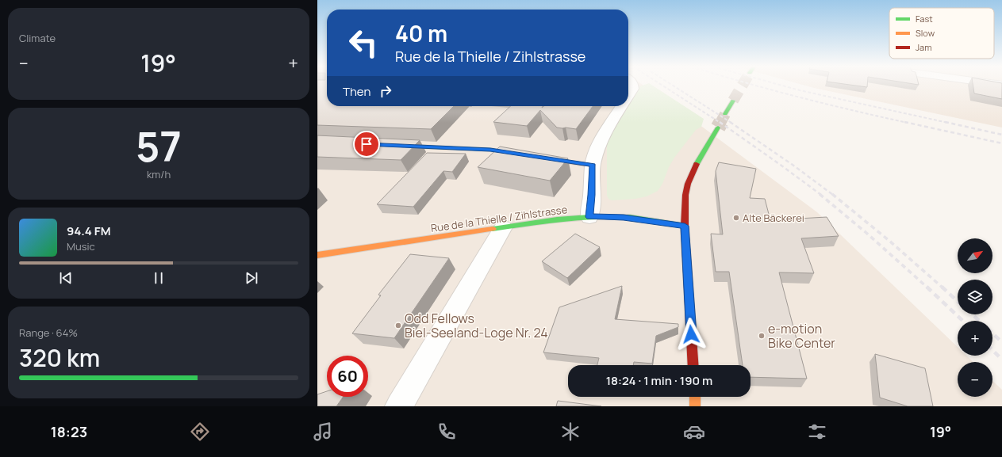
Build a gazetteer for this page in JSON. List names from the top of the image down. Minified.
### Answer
{"streets":{"street":["Rue de la Thielle / Zihlstrasse"]},"places":["Alte Bäckerei","Odd Fellows Biel-Seeland-Loge Nr. 24","e-motion Bike Center"],"legend":["Fast","Slow","Jam"],"north":"top right","page":{"tile":["Climate",["57","km/h"],["Range · 64%","320 km"]],"turn":["40 m","Rue de la Thielle / Zihlstrasse"],"heat":["−","19°","+"],"then":"Then","song":["94.4 FM","Music"],"map_buttons":["+","−"],"limit":"60","trip":"18:24 · 1 min · 190 m","tabs":["18:23","19°"]}}
